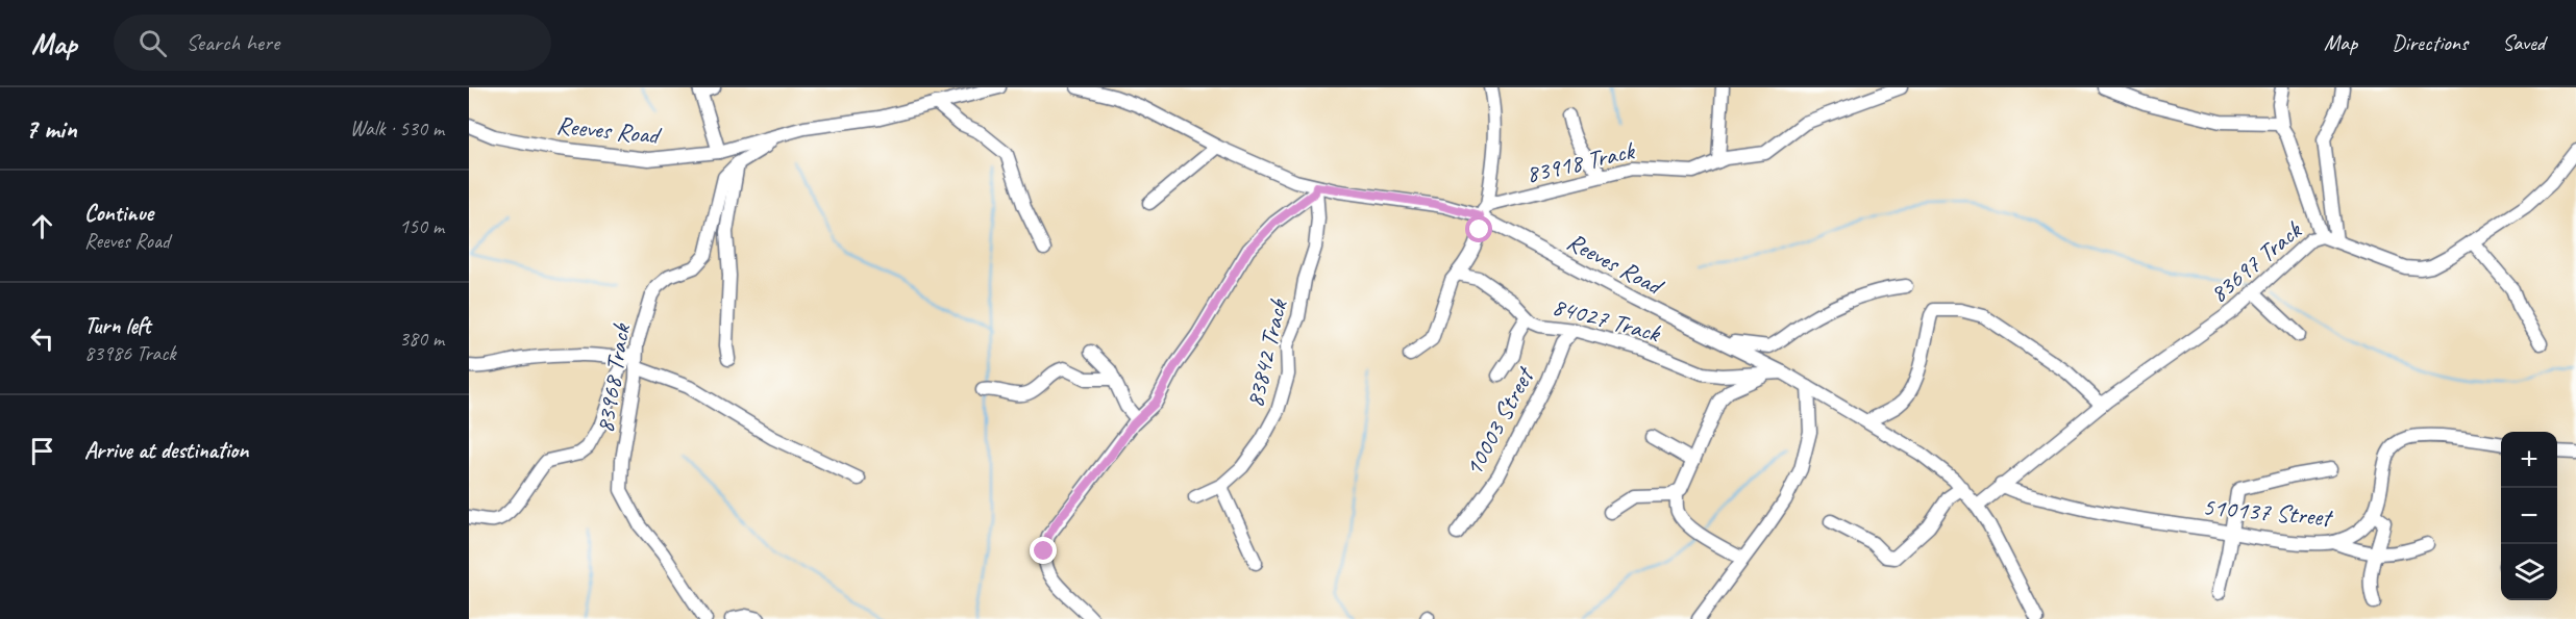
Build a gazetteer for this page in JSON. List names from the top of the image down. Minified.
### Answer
{"streets":{"street":["Reeves Road","83918 Track","83697 Track","84027 Track","83842 Track","83968 Track","10003 Street","510137 Street"]},"crossings":[["Reeves Road","83918 Track"],["Reeves Road","83697 Track"],["Reeves Road","84027 Track"],["Reeves Road","83842 Track"],["Reeves Road","83968 Track"],["83697 Track","510137 Street"],["84027 Track","10003 Street"]],"page":{"header":"Map","search":"Search here","nav":["Map","Directions","Saved"],"heading":["7 min","Walk · 530 m"],"list":[["Continue","Reeves Road","150 m"],["Turn left","83986 Track","380 m"],"Arrive at destination"],"map_buttons":["+","−"]}}
